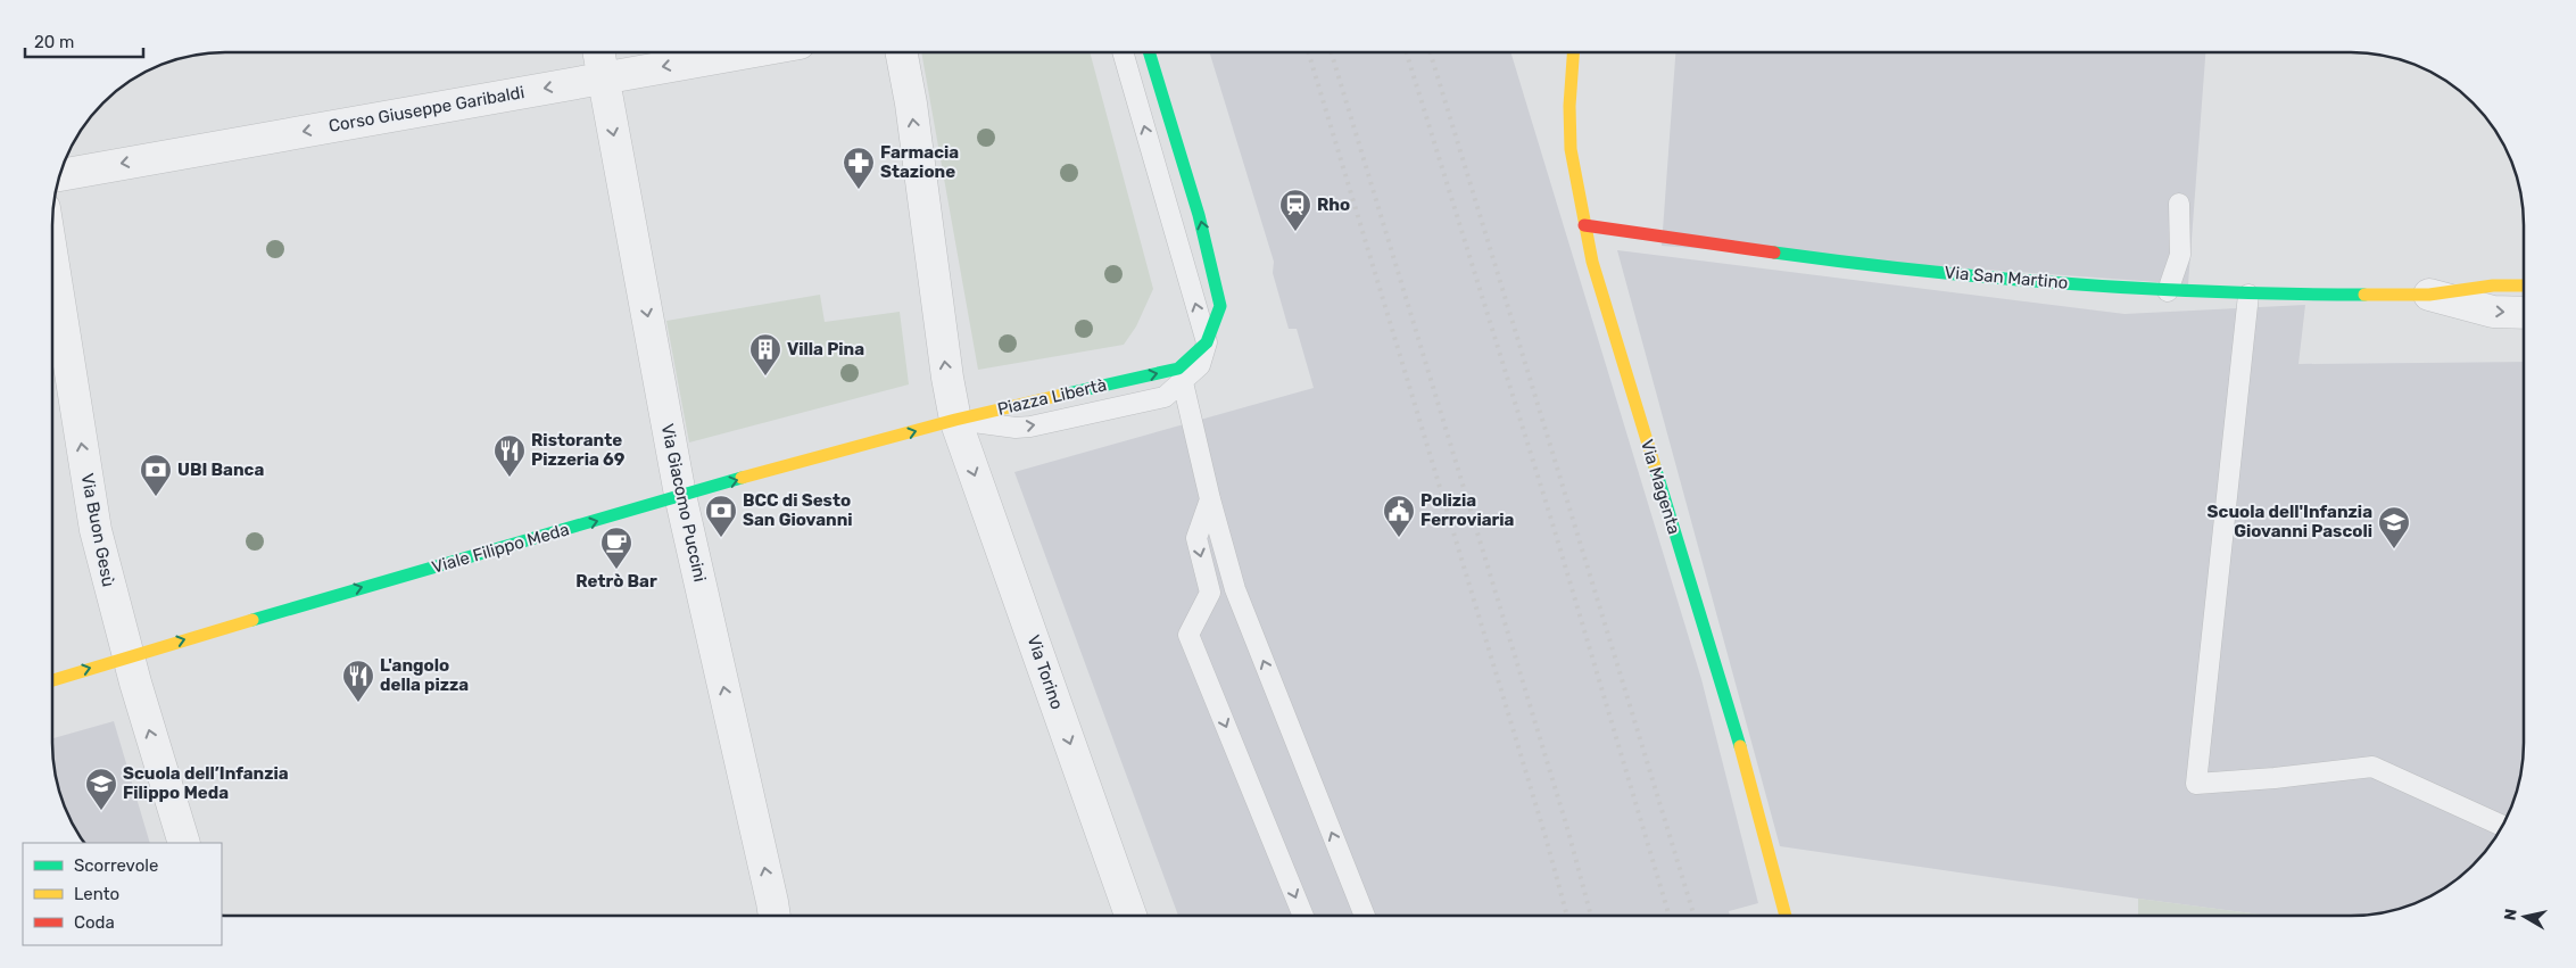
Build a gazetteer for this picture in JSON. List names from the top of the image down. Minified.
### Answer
{"streets":{"street":["Corso Giuseppe Garibaldi","Via San Martino","Piazza Libertà","Via Magenta","Via Giacomo Puccini","Via Buon Gesù","Viale Filippo Meda","Via Torino"]},"crossings":[["Corso Giuseppe Garibaldi","Via Giacomo Puccini"],["Via San Martino","Via Magenta"],["Piazza Libertà","Viale Filippo Meda"],["Piazza Libertà","Via Torino"],["Via Giacomo Puccini","Viale Filippo Meda"],["Via Buon Gesù","Viale Filippo Meda"],["Viale Filippo Meda","Via Torino"]],"one_way":["Corso Giuseppe Garibaldi","Via Buon Gesù","Viale Filippo Meda","Via Torino"],"places":{"pharmacy":["Farmacia Stazione"],"station":["Rho"],"building":["Villa Pina"],"restaurant":["Ristorante Pizzeria 69","L'angolo della pizza"],"bank":["UBI Banca","BCC di Sesto San Giovanni"],"public building":["Polizia Ferroviaria"],"school or university":["Scuola dell'Infanzia Giovanni Pascoli","Scuola dell’Infanzia Filippo Meda"],"cafe":["Retrò Bar"]},"legend":["Scorrevole","Lento","Coda"],"scale_bar":"20 m","north":"left"}
